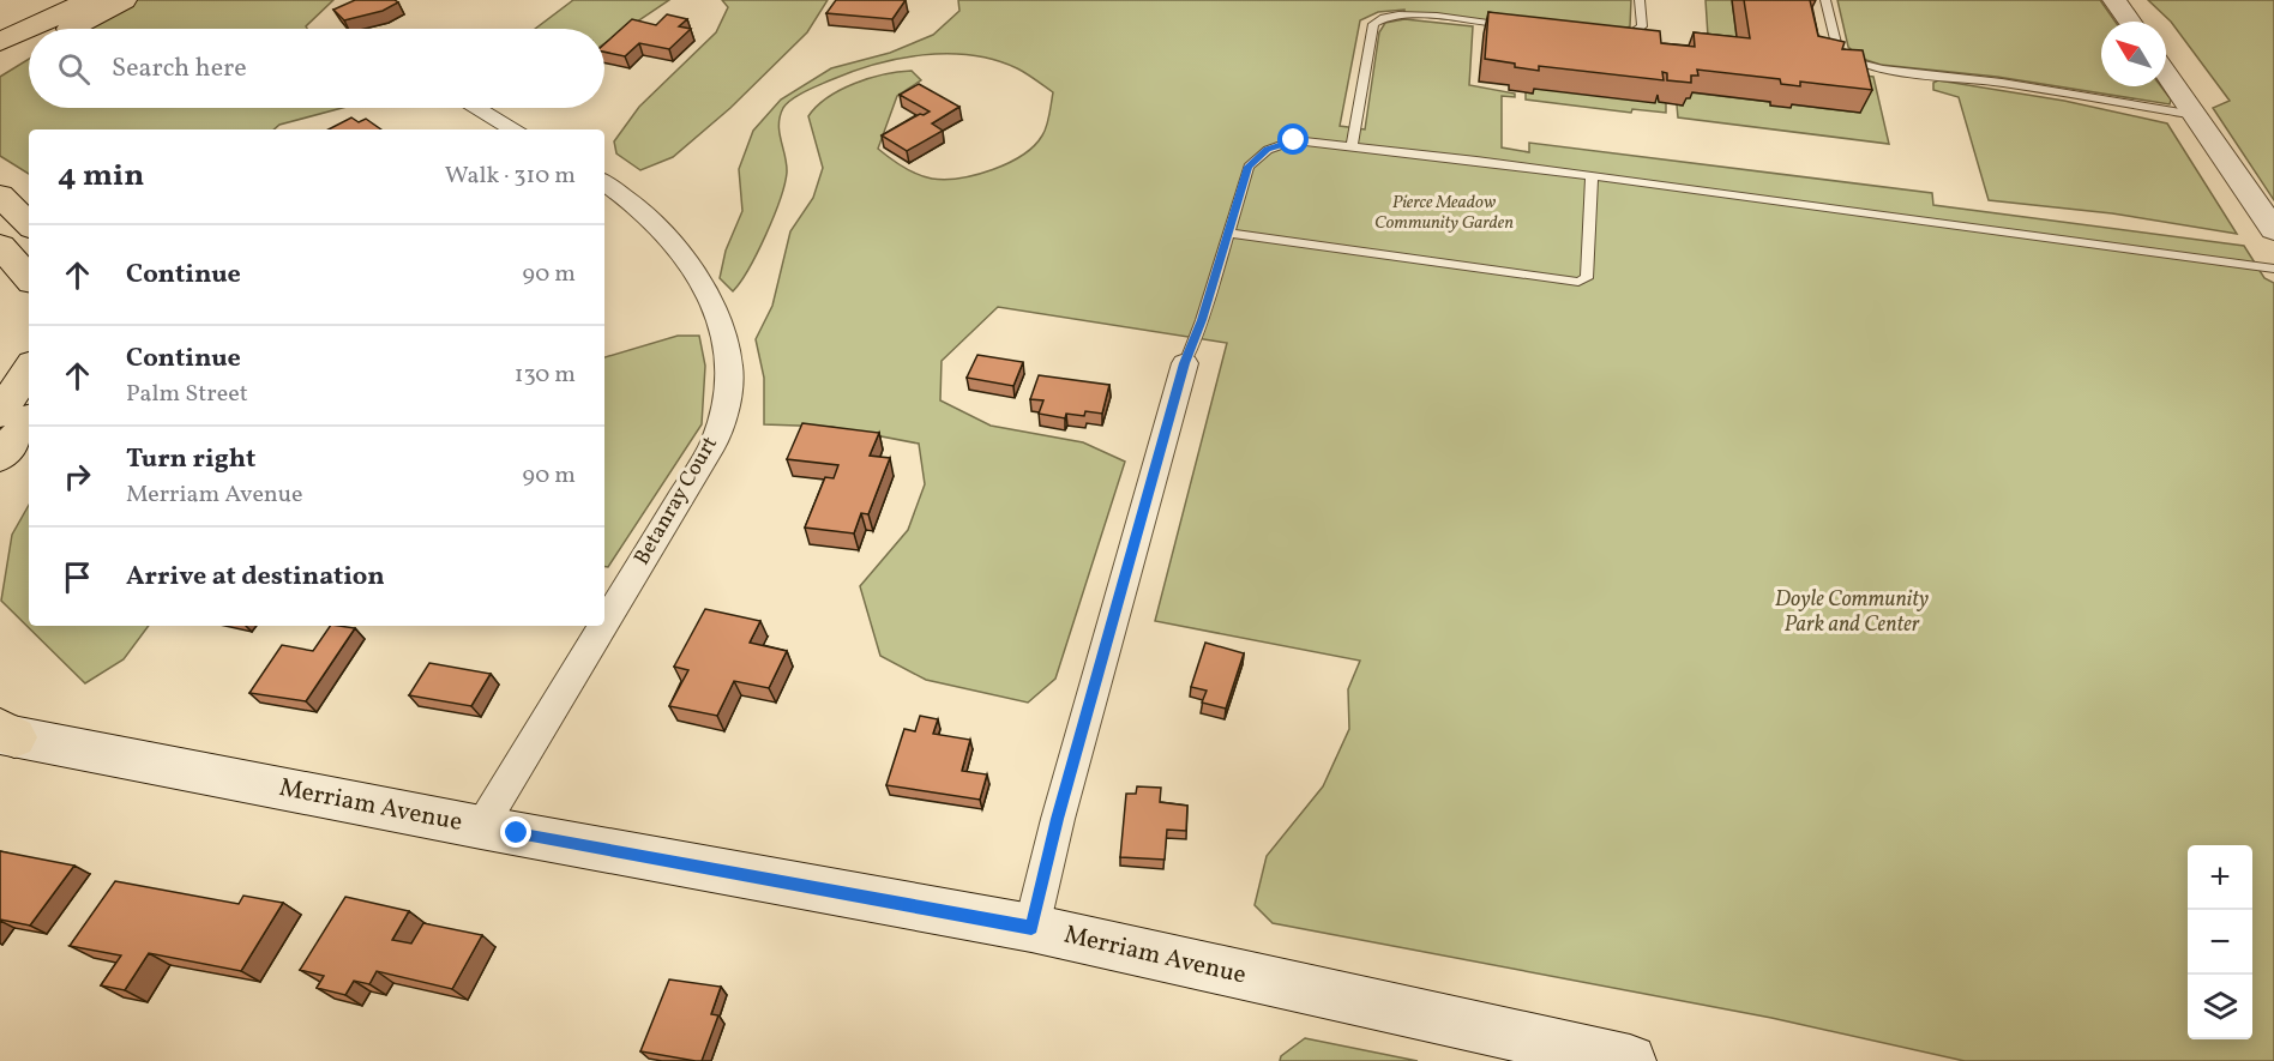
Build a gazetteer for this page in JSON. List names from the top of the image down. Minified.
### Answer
{"streets":{"main road":["Merriam Avenue"],"street":["Betanray Court"]},"crossings":[["Betanray Court","Merriam Avenue"]],"parks":["Pierce Meadow Community Garden","Doyle Community Park and Center"],"north":"top left","page":{"search":"Search here","heading":["4 min","Walk · 310 m"],"list":[["Continue","90 m"],["Continue","Palm Street","130 m"],["Turn right","Merriam Avenue","90 m"],"Arrive at destination"],"map_buttons":["+","−"]}}
